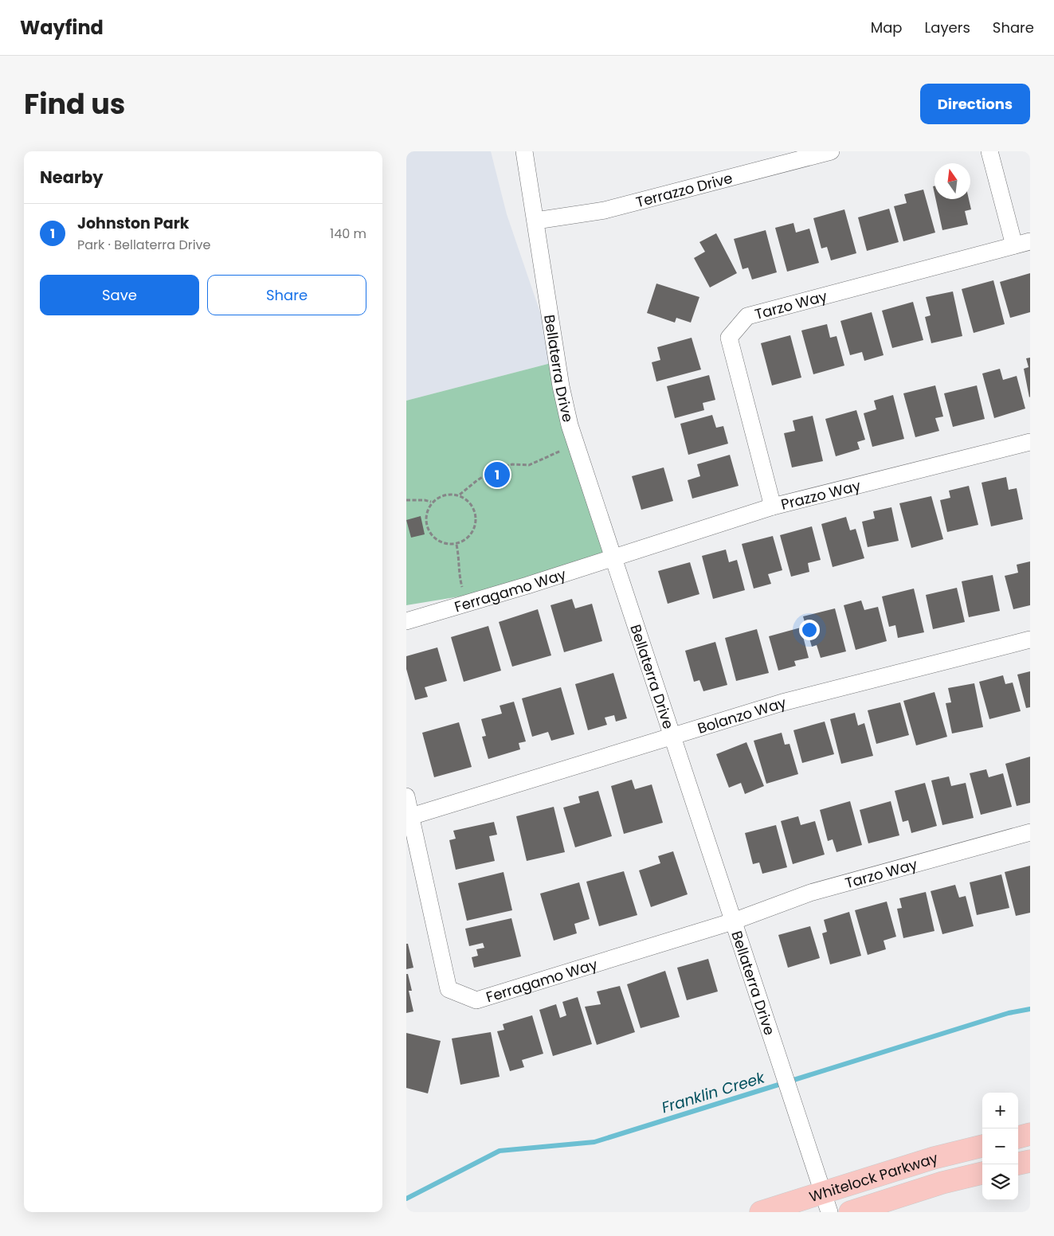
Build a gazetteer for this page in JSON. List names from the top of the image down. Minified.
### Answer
{"streets":{"main road":["Whitelock Parkway"],"street":["Terrazzo Drive","Tarzo Way","Bellaterra Drive","Prazzo Way","Ferragamo Way","Bolanzo Way"]},"crossings":[["Terrazzo Drive","Bellaterra Drive"],["Tarzo Way","Bellaterra Drive"],["Tarzo Way","Prazzo Way"],["Tarzo Way","Ferragamo Way"],["Bellaterra Drive","Prazzo Way"],["Bellaterra Drive","Ferragamo Way"],["Bellaterra Drive","Bolanzo Way"],["Bellaterra Drive","Whitelock Parkway"],["Prazzo Way","Ferragamo Way"],["Ferragamo Way","Bolanzo Way"]],"water":["Franklin Creek"],"north":"top","page":{"header":"Wayfind","nav":["Map","Layers","Share"],"title":"Find us","buttons":["Directions",["Save","Share"]],"heading":"Nearby","list":[{"mark":"1","name":"Johnston Park","note":"Park · Bellaterra Drive","value":"140 m"}],"pins":"1","map_buttons":["+","−"]}}
